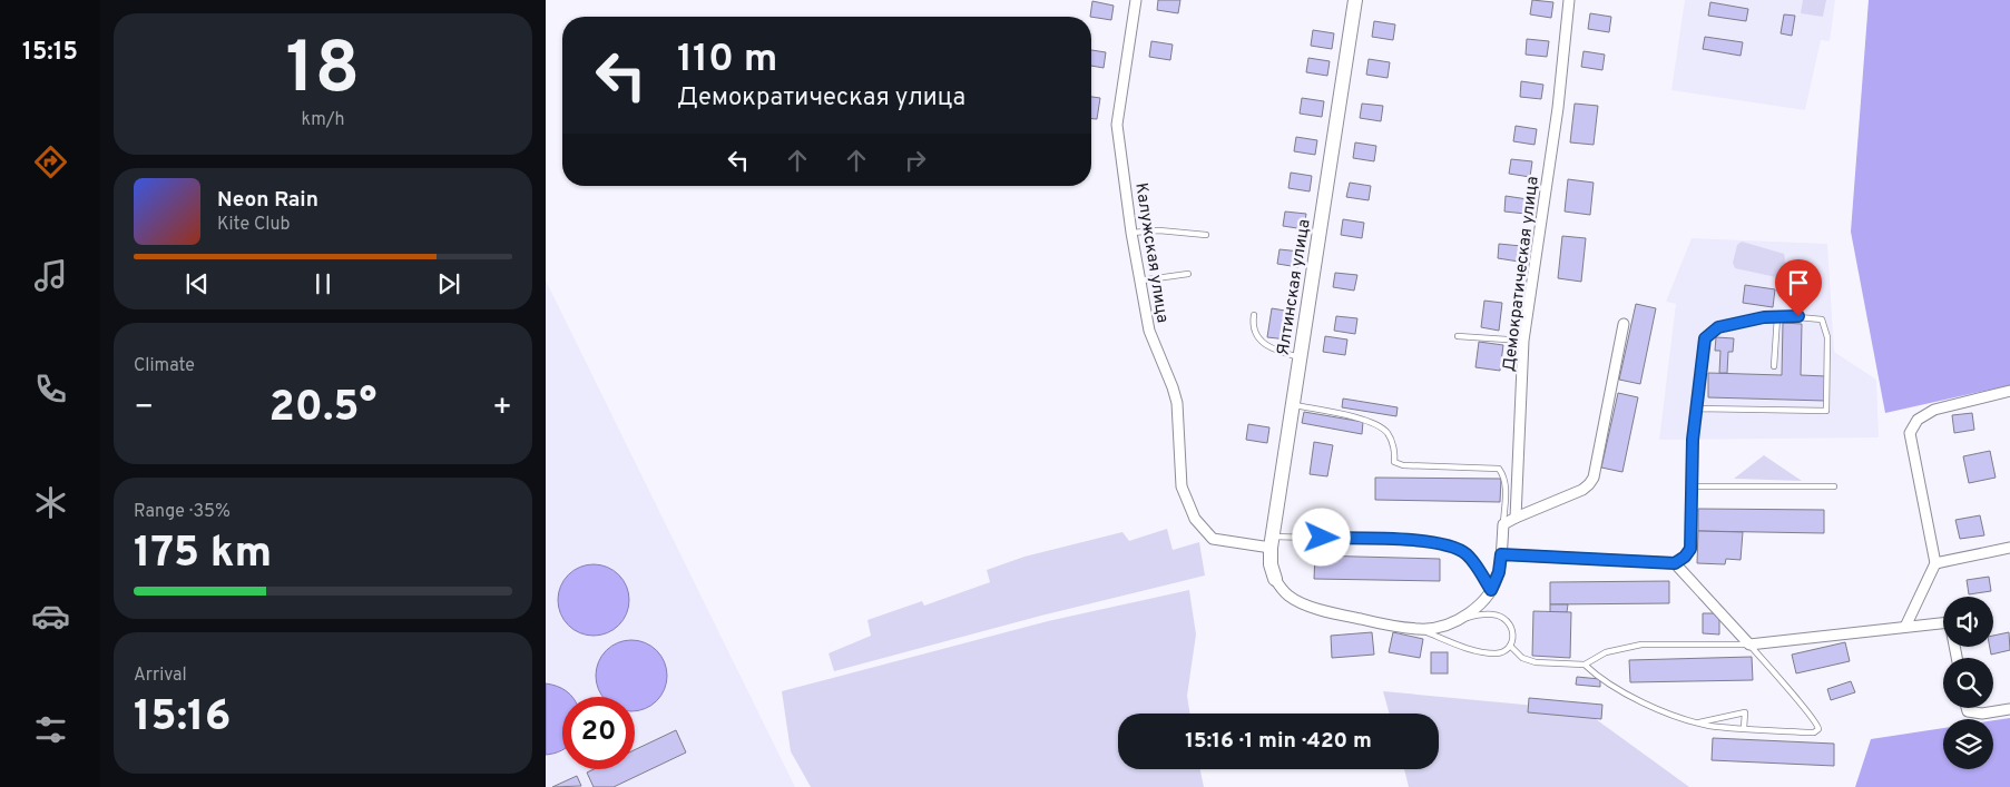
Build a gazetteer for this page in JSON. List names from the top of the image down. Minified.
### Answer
{"streets":{"street":["Калужская улица","Демократическая улица","Ялтинская улица"]},"crossings":[["Калужская улица","Ялтинская улица"]],"page":{"tabs":"15:15","tile":[["18","km/h"],"Climate",["Range · 35%","175 km"],["Arrival","15:16"]],"turn":["110 m","Демократическая улица"],"song":["Neon Rain","Kite Club"],"heat":["−","20.5°","+"],"limit":"20","trip":"15:16 · 1 min · 420 m"}}
